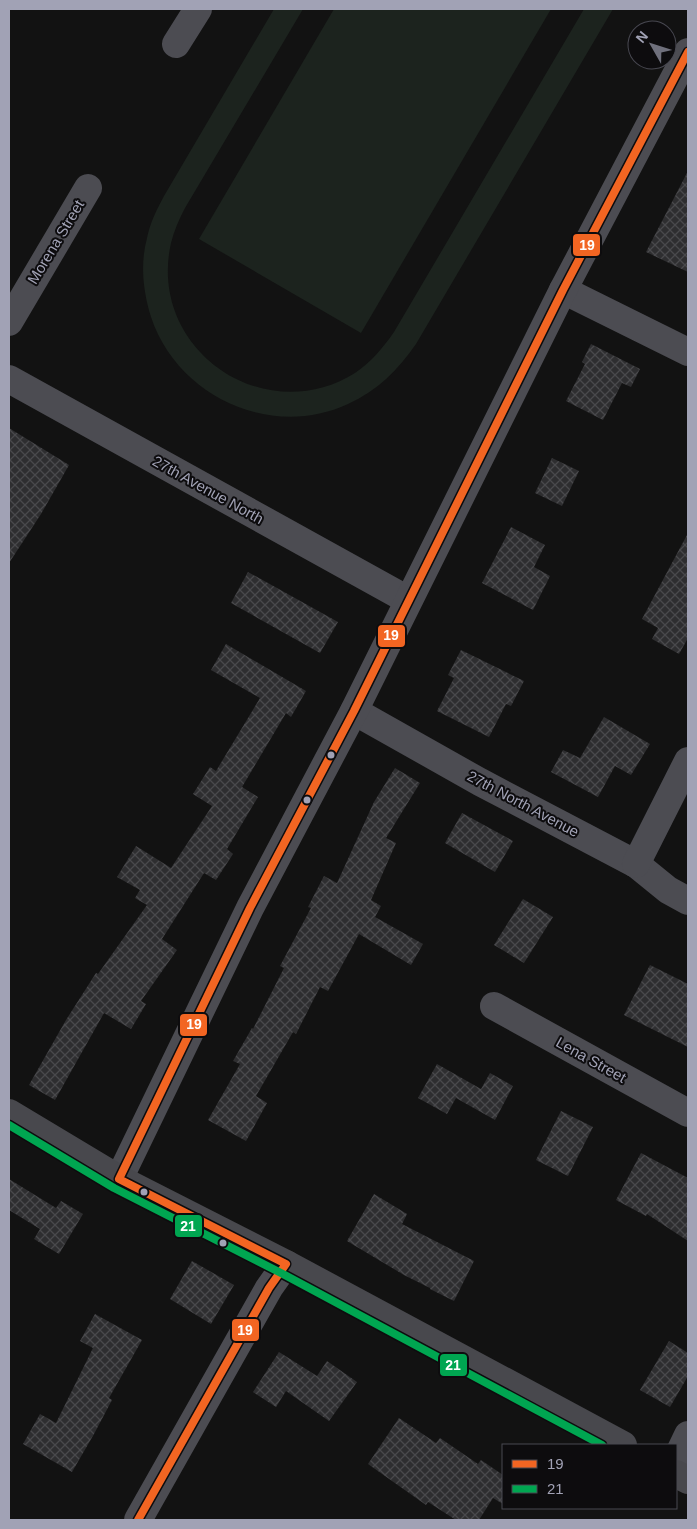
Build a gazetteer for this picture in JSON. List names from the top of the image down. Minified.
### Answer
{"streets":{"street":["Morena Street","27th Avenue North","27th North Avenue","Lena Street"]},"lines":["transit line 19","transit line 21"],"legend":["19","21"],"north":"top left"}
